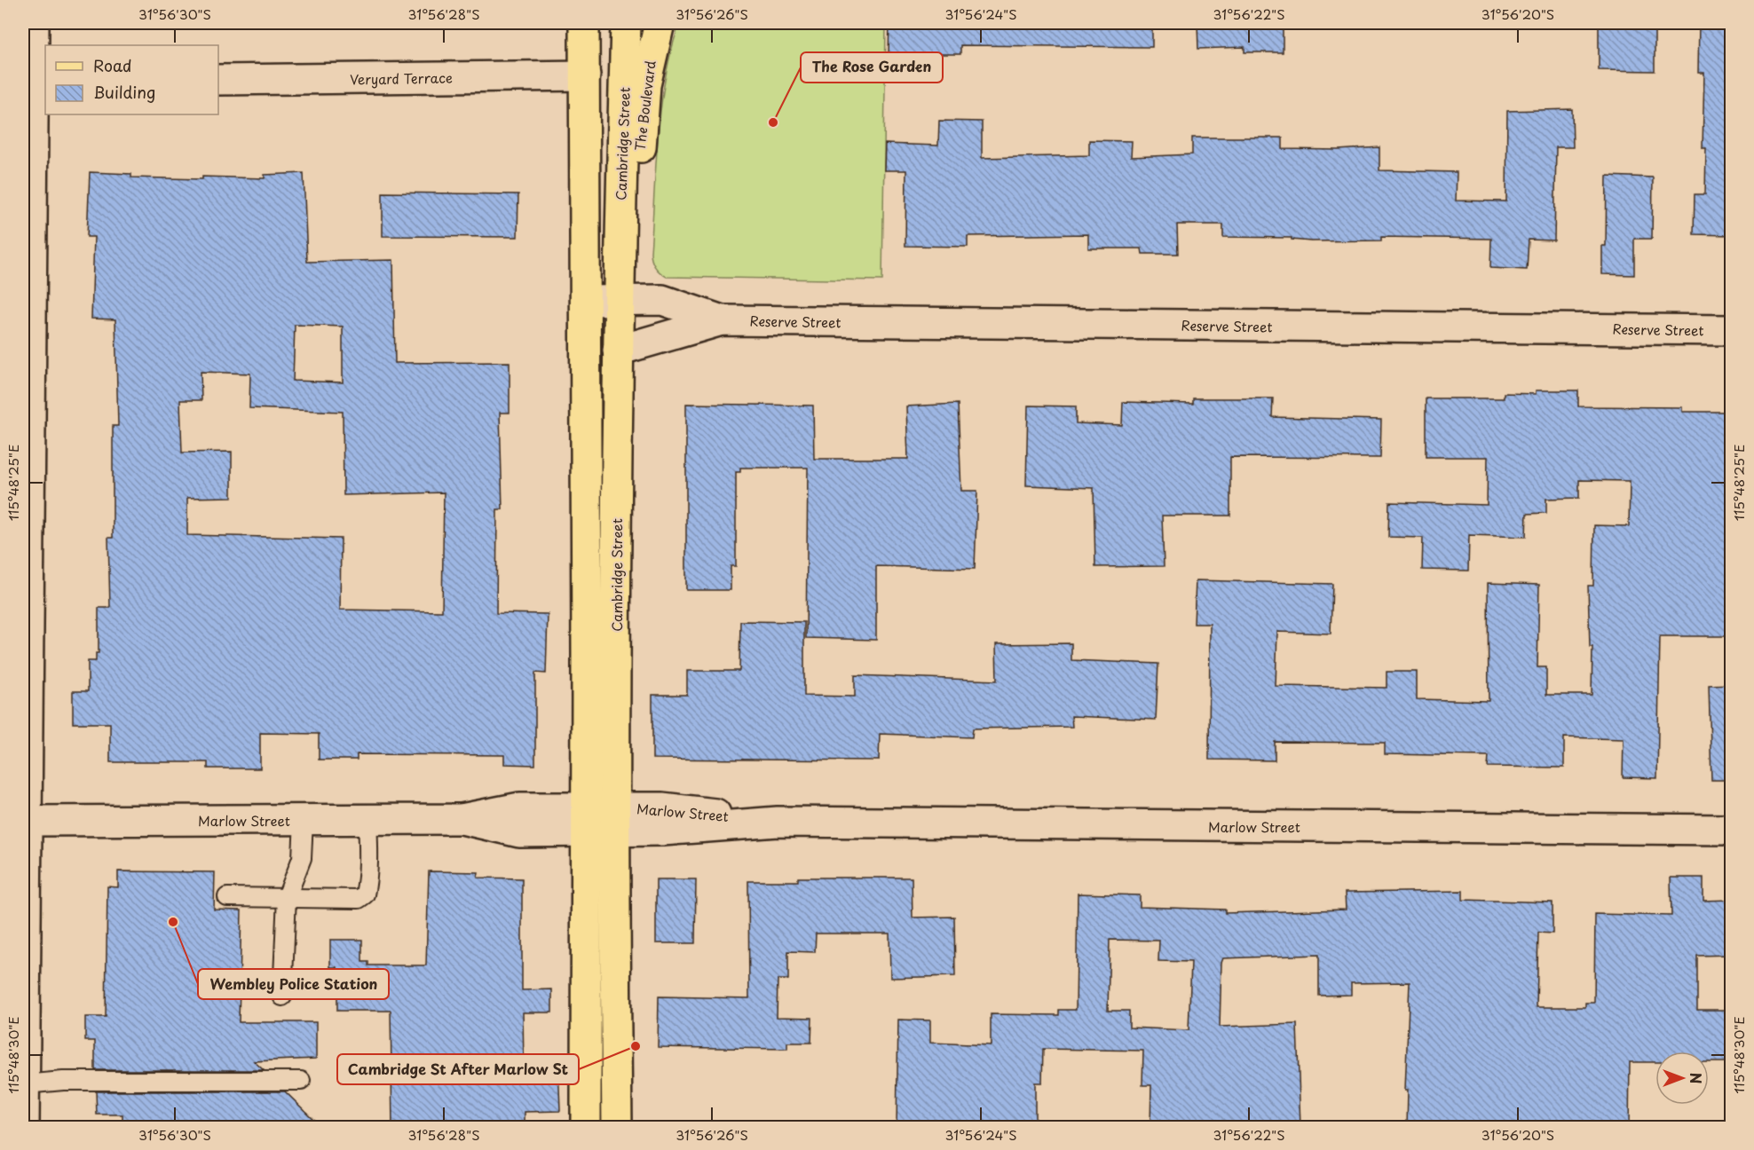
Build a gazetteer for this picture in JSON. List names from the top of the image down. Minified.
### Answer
{"streets":{"main road":["The Boulevard","Cambridge Street"],"street":["Veryard Terrace","Reserve Street","Marlow Street"]},"crossings":[["The Boulevard","Cambridge Street"],["Cambridge Street","Reserve Street"],["Cambridge Street","Marlow Street"]],"places":["The Rose Garden","Wembley Police Station","Cambridge St After Marlow St"],"legend":["Road","Building"],"north":"right","coordinates":["31°56'30\"S","31°56'28\"S","31°56'26\"S","31°56'24\"S","31°56'22\"S","31°56'20\"S","115°48'25\"E","115°48'30\"E"]}
